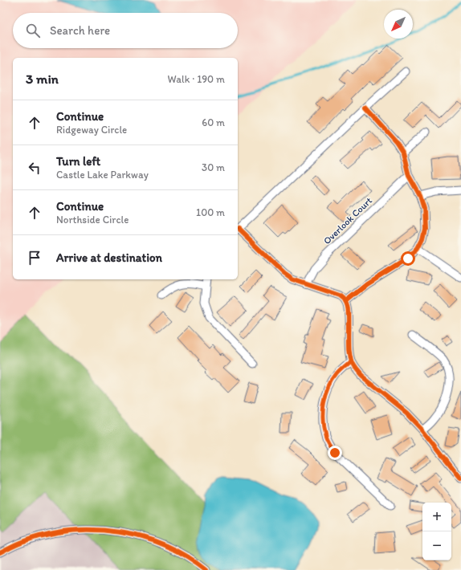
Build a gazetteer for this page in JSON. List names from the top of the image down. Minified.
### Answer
{"streets":{"street":["Overlook Court"]},"north":"bottom left","page":{"search":"Search here","heading":["3 min","Walk · 190 m"],"list":[["Continue","Ridgeway Circle","60 m"],["Turn left","Castle Lake Parkway","30 m"],["Continue","Northside Circle","100 m"],"Arrive at destination"],"map_buttons":["+","−"]}}
